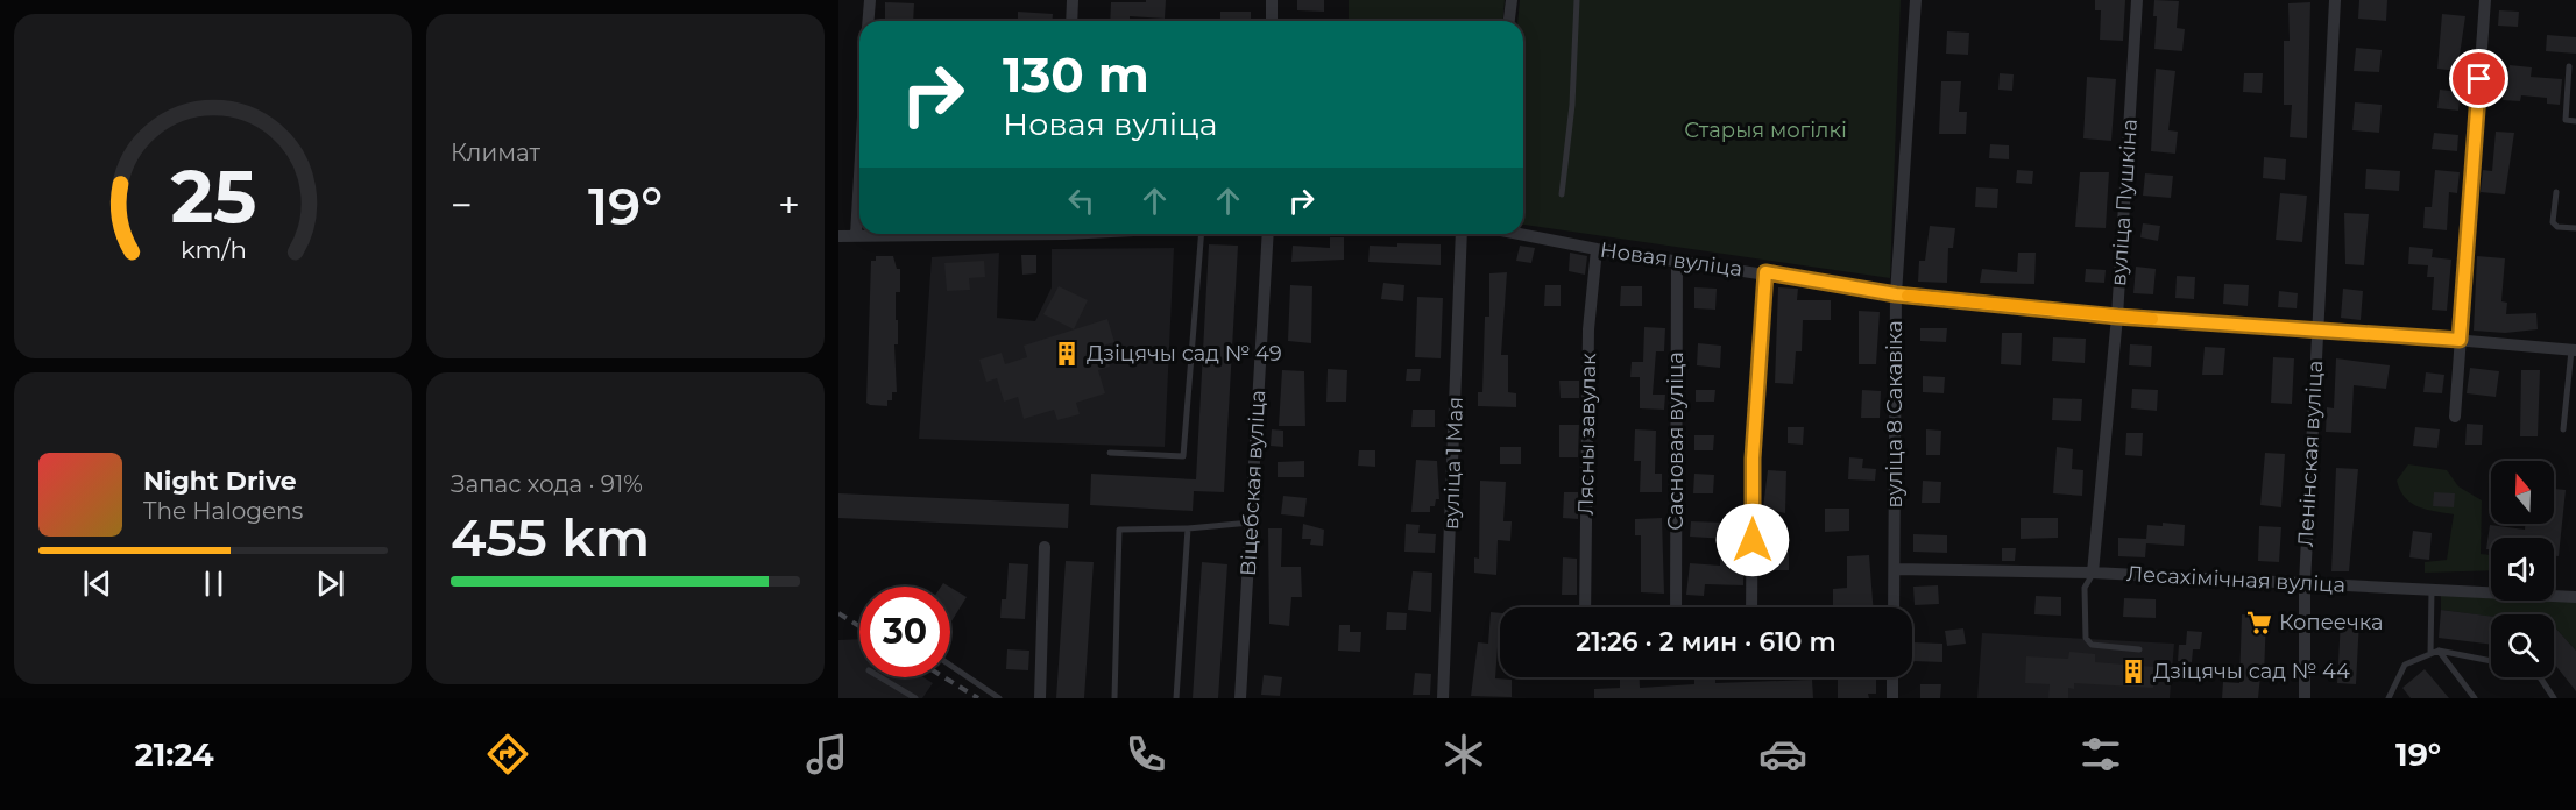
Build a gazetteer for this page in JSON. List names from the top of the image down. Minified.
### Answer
{"streets":{"street":["вуліца Пушкіна","Новая вуліца","вуліца 8 Сакавіка","Лясны завулак","Сасновая вуліца","Ленінская вуліца","вуліца 1 Мая","Віцебская вуліца","Лесахімічная вуліца"]},"crossings":[["вуліца Пушкіна","Новая вуліца"],["вуліца Пушкіна","Лесахімічная вуліца"],["Новая вуліца","вуліца 8 Сакавіка"],["Новая вуліца","Лясны завулак"],["Новая вуліца","Сасновая вуліца"],["Новая вуліца","Ленінская вуліца"],["вуліца 8 Сакавіка","Лесахімічная вуліца"],["Ленінская вуліца","Лесахімічная вуліца"]],"parks":["Старыя могілкі"],"places":{"building":["Дзіцячы сад № 49","Дзіцячы сад № 44"],"supermarket":["Копеечка"]},"north":"top","page":{"tile":["Климат",["Запас хода · 91%","455 km"]],"turn":["130 m","Новая вуліца"],"heat":["−","19°","+"],"song":["Night Drive","The Halogens"],"limit":"30","trip":"21:26 · 2 мин · 610 m","tabs":["21:24","19°"],"gauge":["25","km/h"]}}
